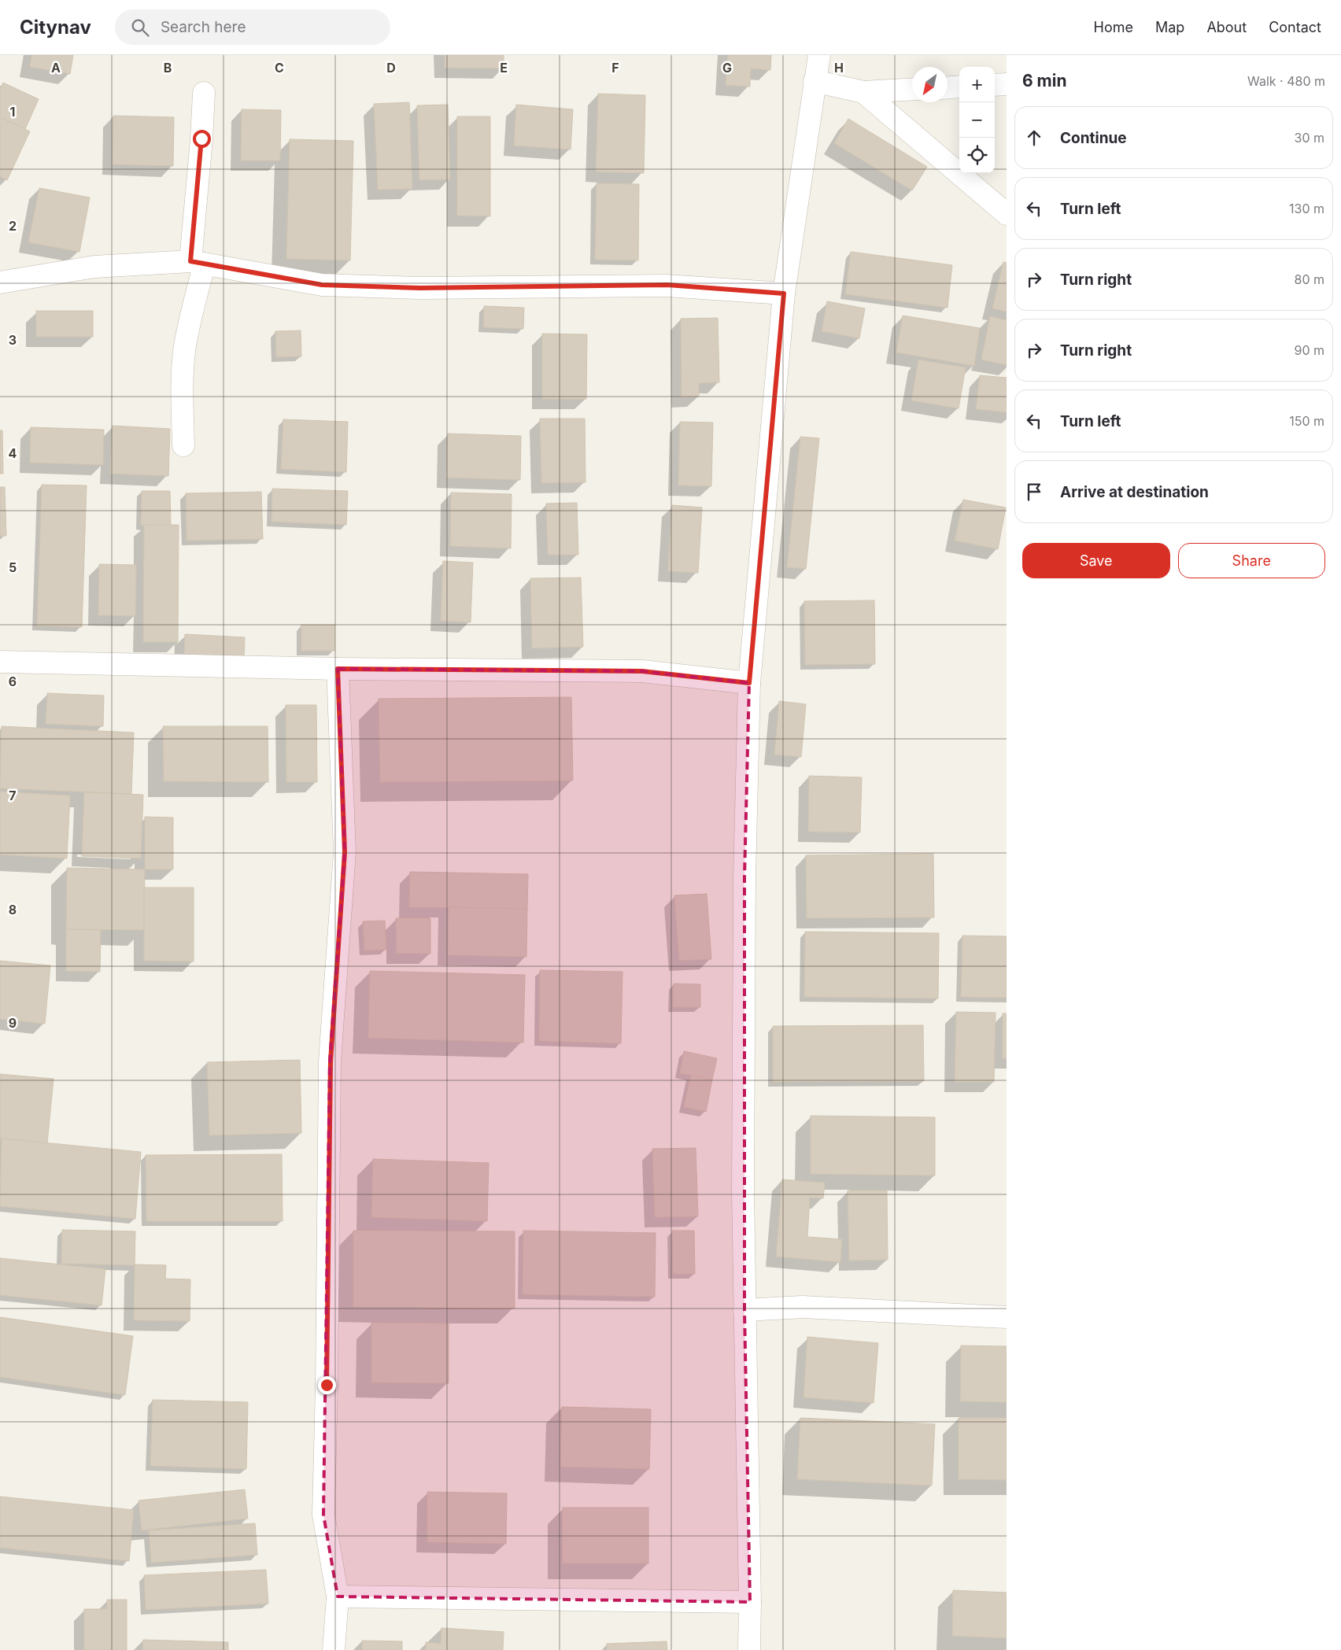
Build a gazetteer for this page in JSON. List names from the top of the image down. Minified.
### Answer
{"north":"bottom left","page":{"header":"Citynav","search":"Search here","nav":["Home","Map","About","Contact"],"heading":["6 min","Walk · 480 m"],"map_buttons":["+","−"],"list":[["Continue","30 m"],["Turn left","130 m"],["Turn right","80 m"],["Turn right","90 m"],["Turn left","150 m"],"Arrive at destination"],"buttons":["Save","Share"]},"grid":{"columns":["A","B","C","D","E","F","G","H"],"rows":["1","2","3","4","5","6","7","8","9"]}}
